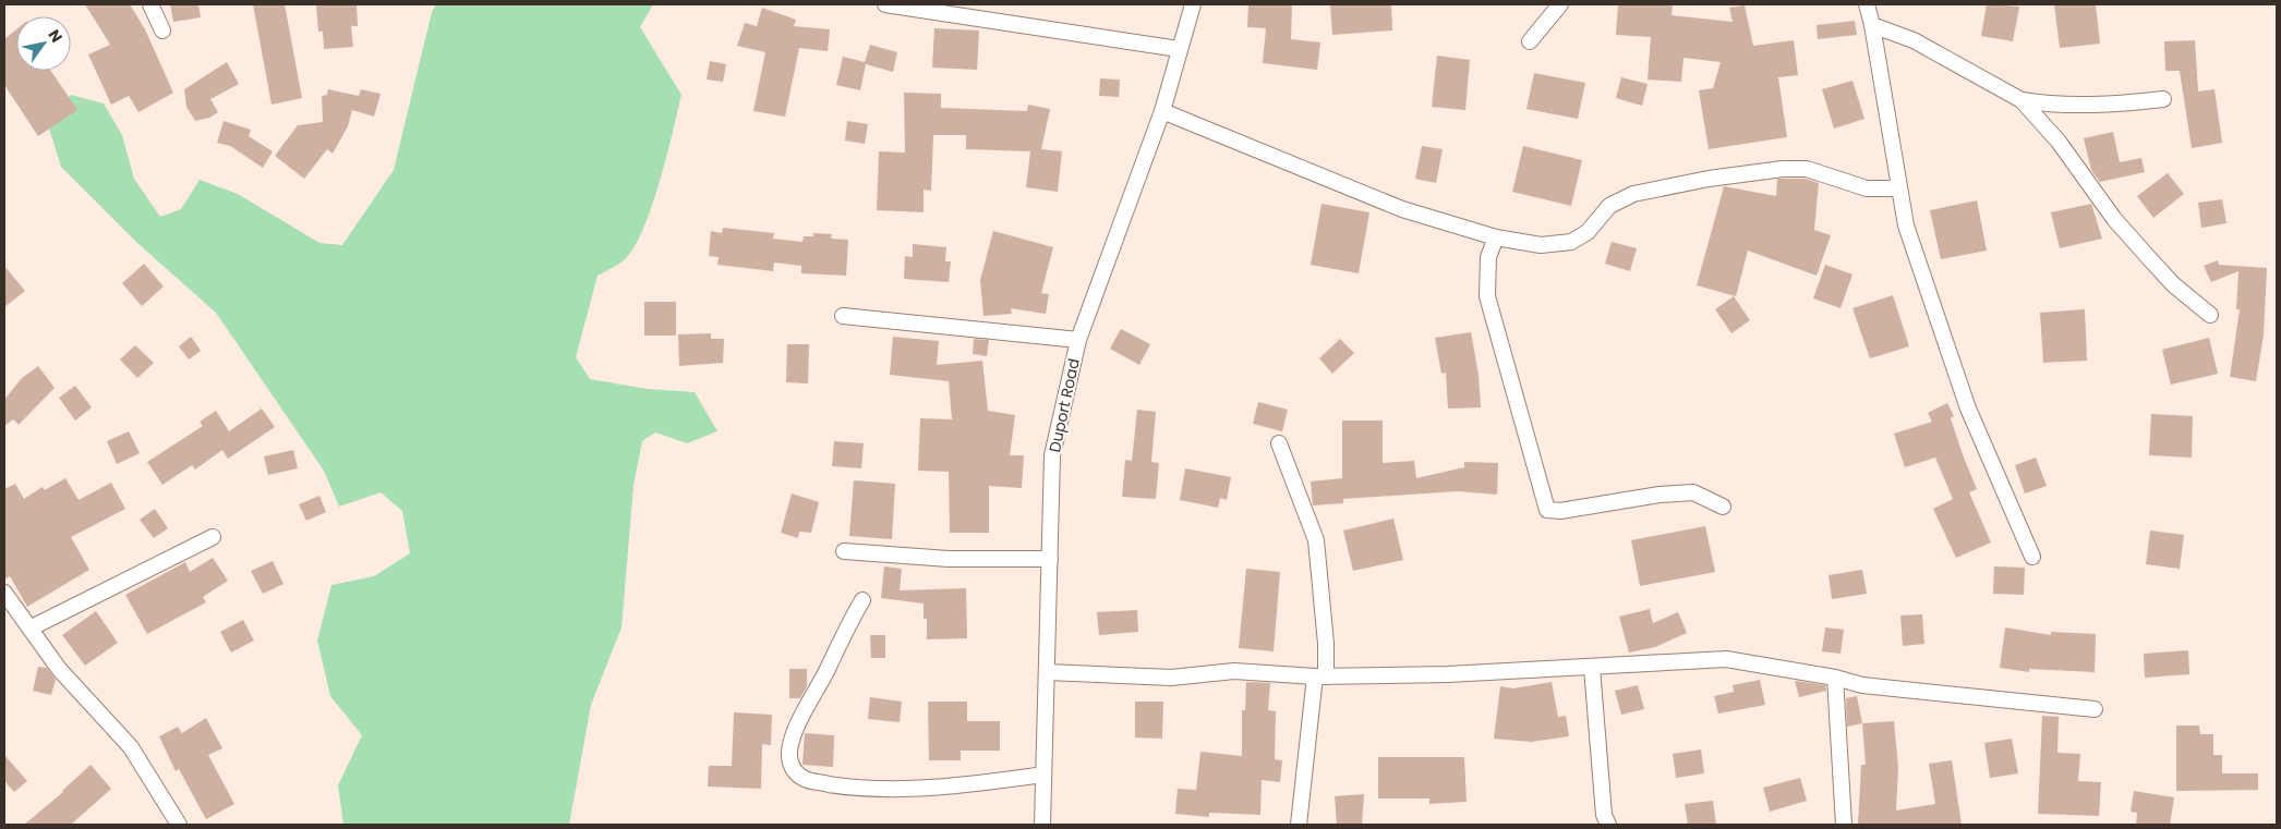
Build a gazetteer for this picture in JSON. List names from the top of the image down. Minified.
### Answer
{"streets":{"street":["Duport Road"]},"north":"top right"}
